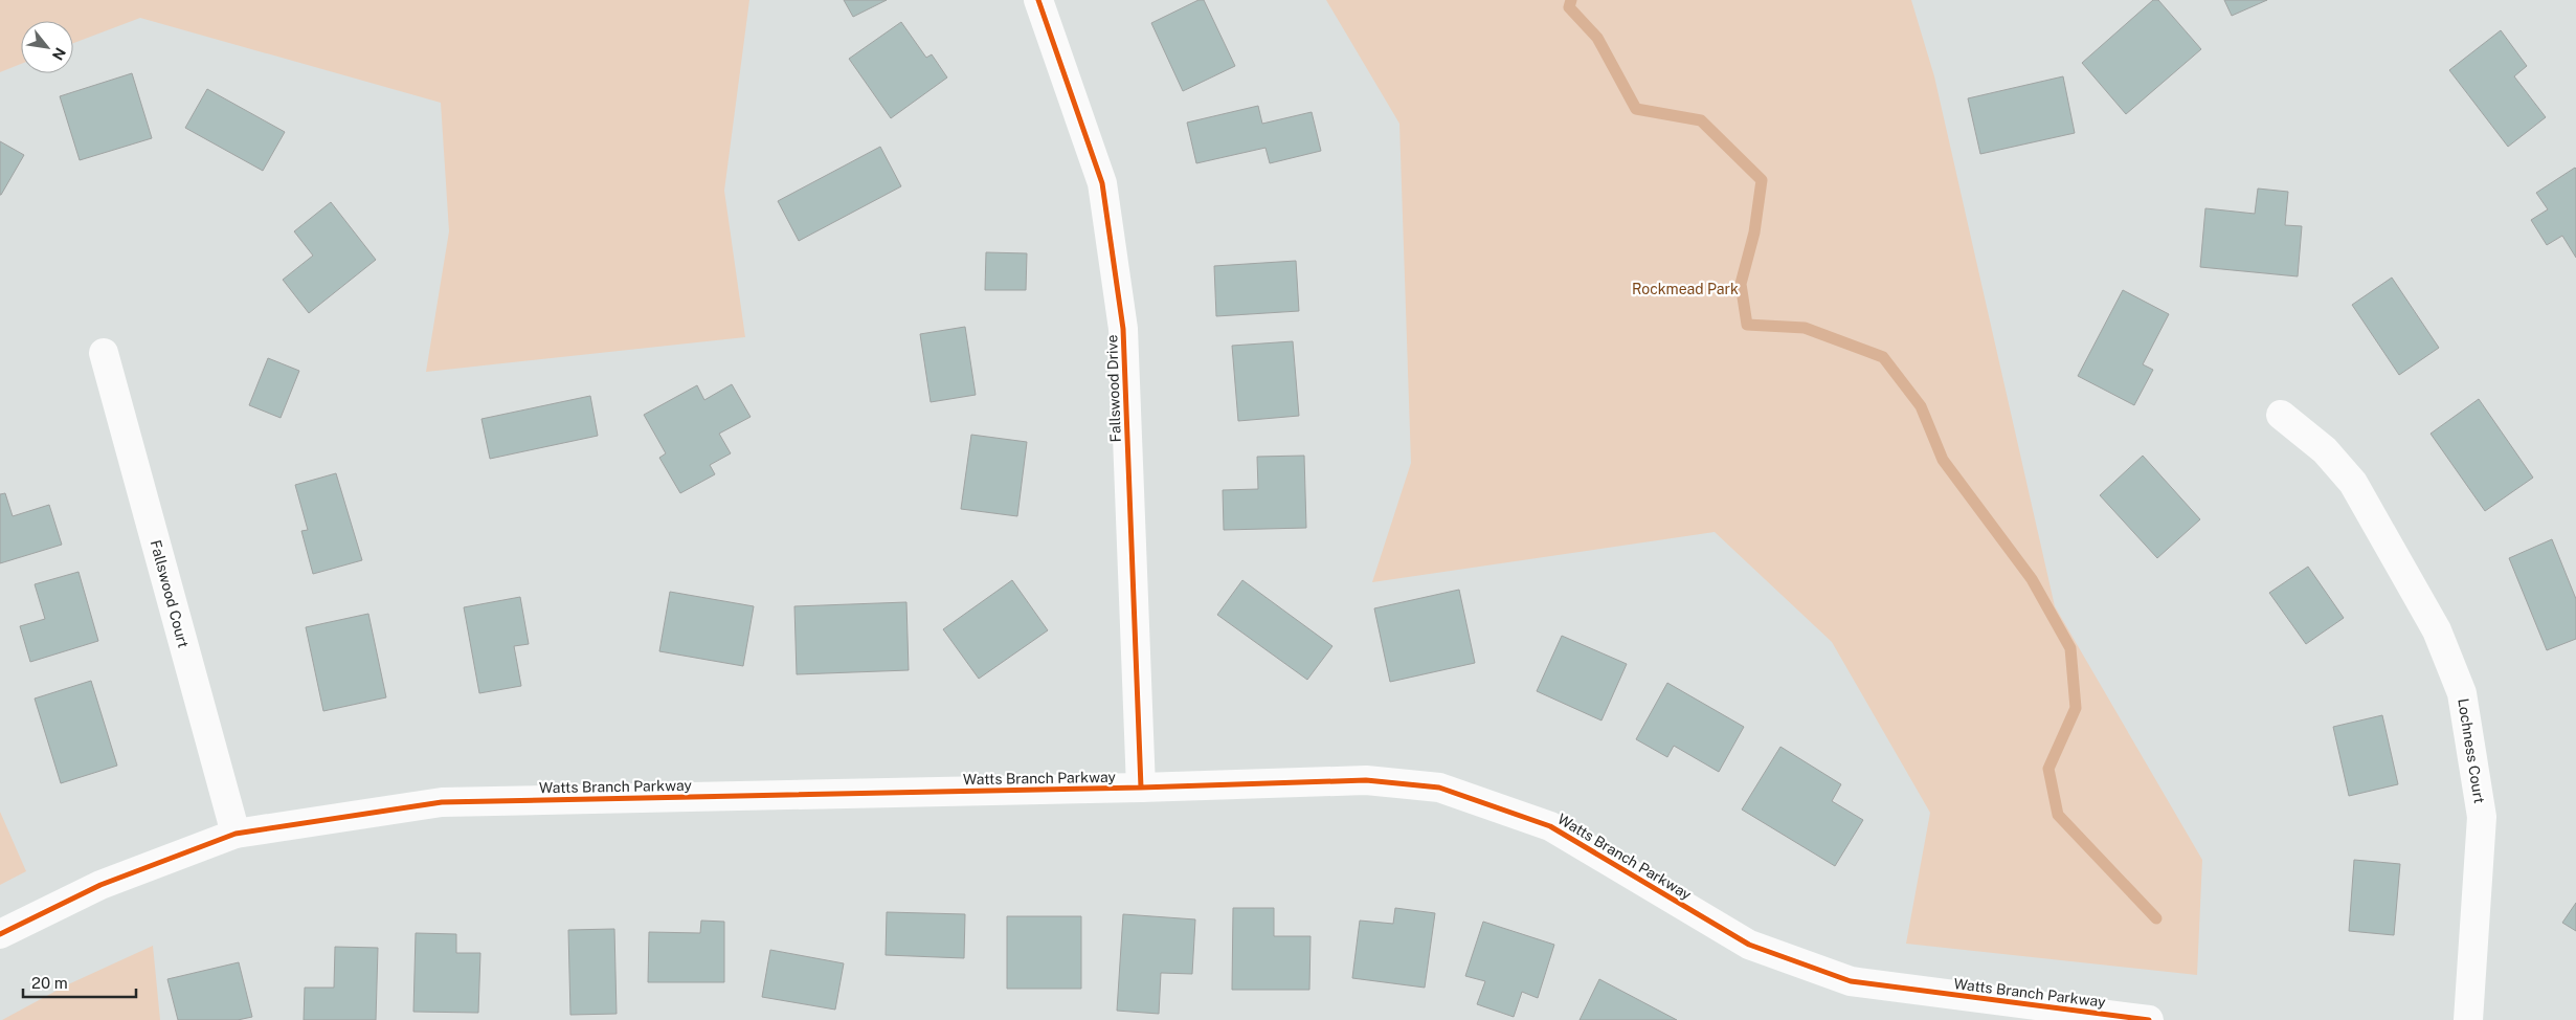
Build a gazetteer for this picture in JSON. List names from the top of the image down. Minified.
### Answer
{"streets":{"street":["Fallswood Drive","Fallswood Court","Lochness Court","Watts Branch Parkway"]},"crossings":[["Fallswood Drive","Watts Branch Parkway"],["Fallswood Court","Watts Branch Parkway"]],"parks":["Rockmead Park"],"scale_bar":"20 m","north":"bottom right"}
